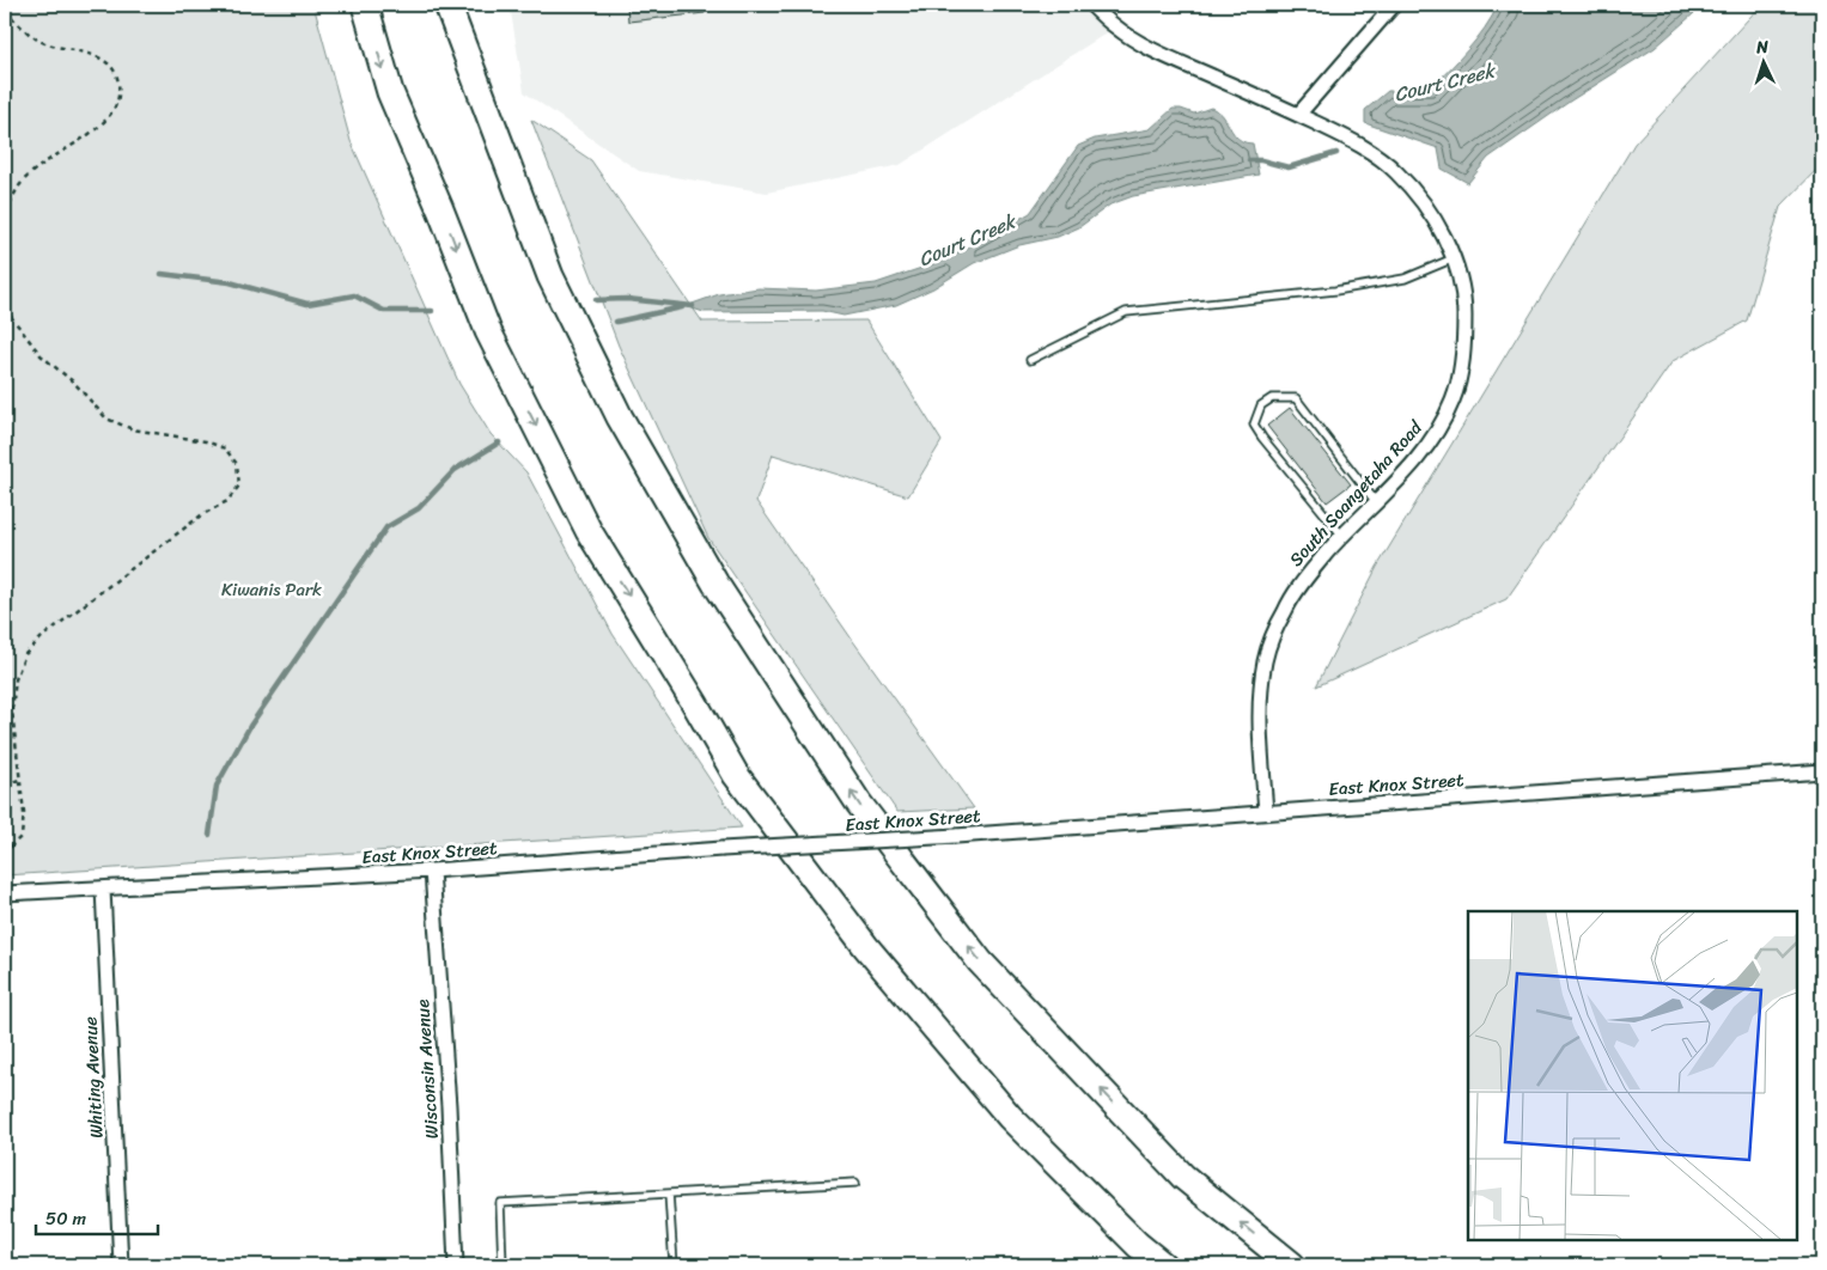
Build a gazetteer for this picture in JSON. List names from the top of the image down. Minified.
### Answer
{"streets":{"street":["South Soangetaha Road","East Knox Street","Wisconsin Avenue","Whiting Avenue"]},"crossings":[["South Soangetaha Road","East Knox Street"],["East Knox Street","Wisconsin Avenue"],["East Knox Street","Whiting Avenue"]],"water":["Court Creek"],"parks":["Kiwanis Park"],"scale_bar":"50 m","north":"top"}
